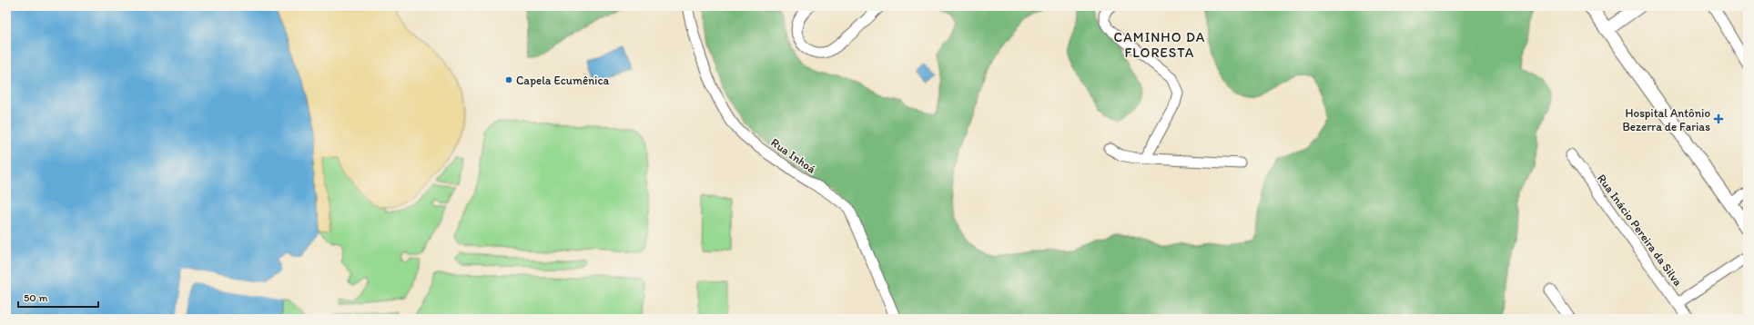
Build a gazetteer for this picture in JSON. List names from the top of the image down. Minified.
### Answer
{"streets":{"street":["Rua Inhoá","Rua Inácio Pereira da Silva"]},"districts":["CAMINHO DA FLORESTA"],"places":{"other":["Capela Ecumênica"],"health":["Hospital Antônio Bezerra de Farias"]},"scale_bar":"50 m"}
